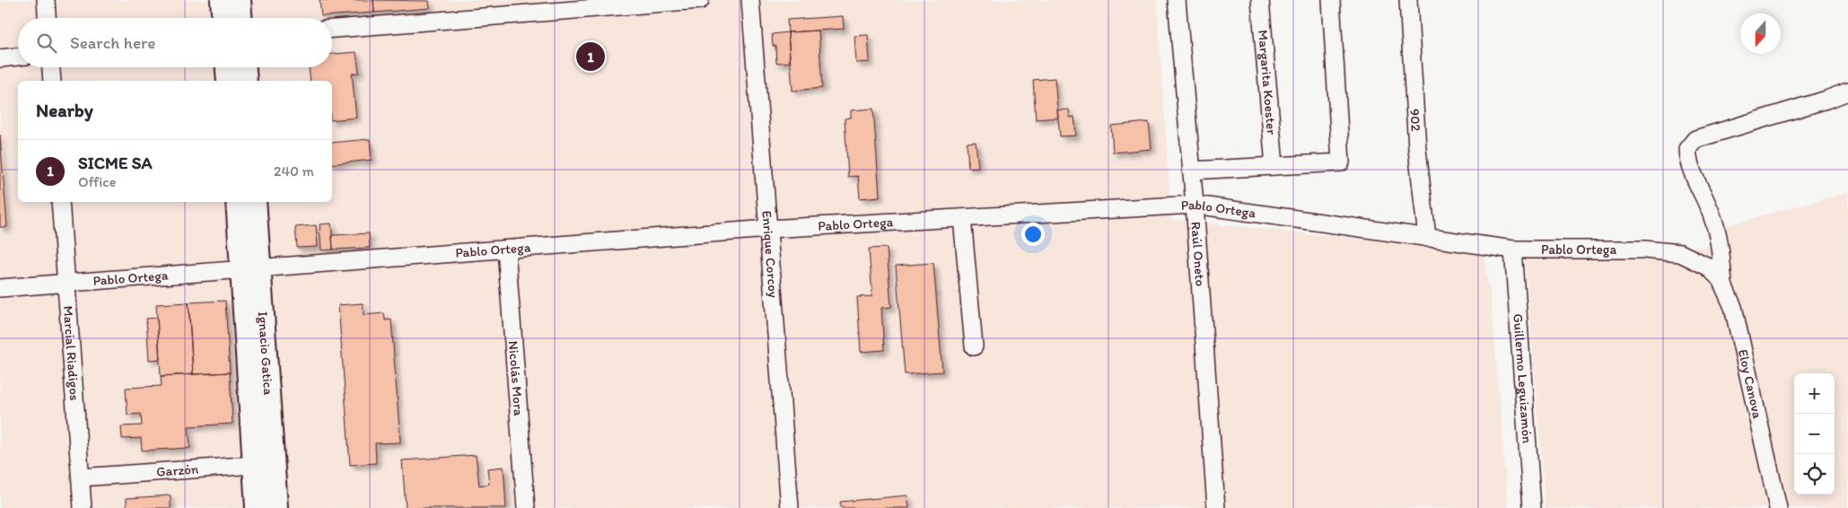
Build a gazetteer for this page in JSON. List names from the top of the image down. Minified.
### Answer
{"streets":{"main road":["Ignacio Gatica"],"street":["Margarita Koester","902","Pablo Ortega","Enrique Corcoy","Raúl Oneto","Marcial Riadigos","Nicolás Mora","Guillermo Leguizamón","Eloy Canova","Garzón"]},"crossings":[["902","Pablo Ortega"],["Pablo Ortega","Enrique Corcoy"],["Pablo Ortega","Raúl Oneto"],["Pablo Ortega","Marcial Riadigos"],["Pablo Ortega","Ignacio Gatica"],["Pablo Ortega","Nicolás Mora"],["Pablo Ortega","Guillermo Leguizamón"],["Pablo Ortega","Eloy Canova"],["Marcial Riadigos","Garzón"],["Ignacio Gatica","Garzón"]],"north":"bottom","page":{"search":"Search here","pins":"1","heading":"Nearby","list":[{"mark":"1","name":"SICME SA","note":"Office","value":"240 m"}],"map_buttons":["+","−"]}}
